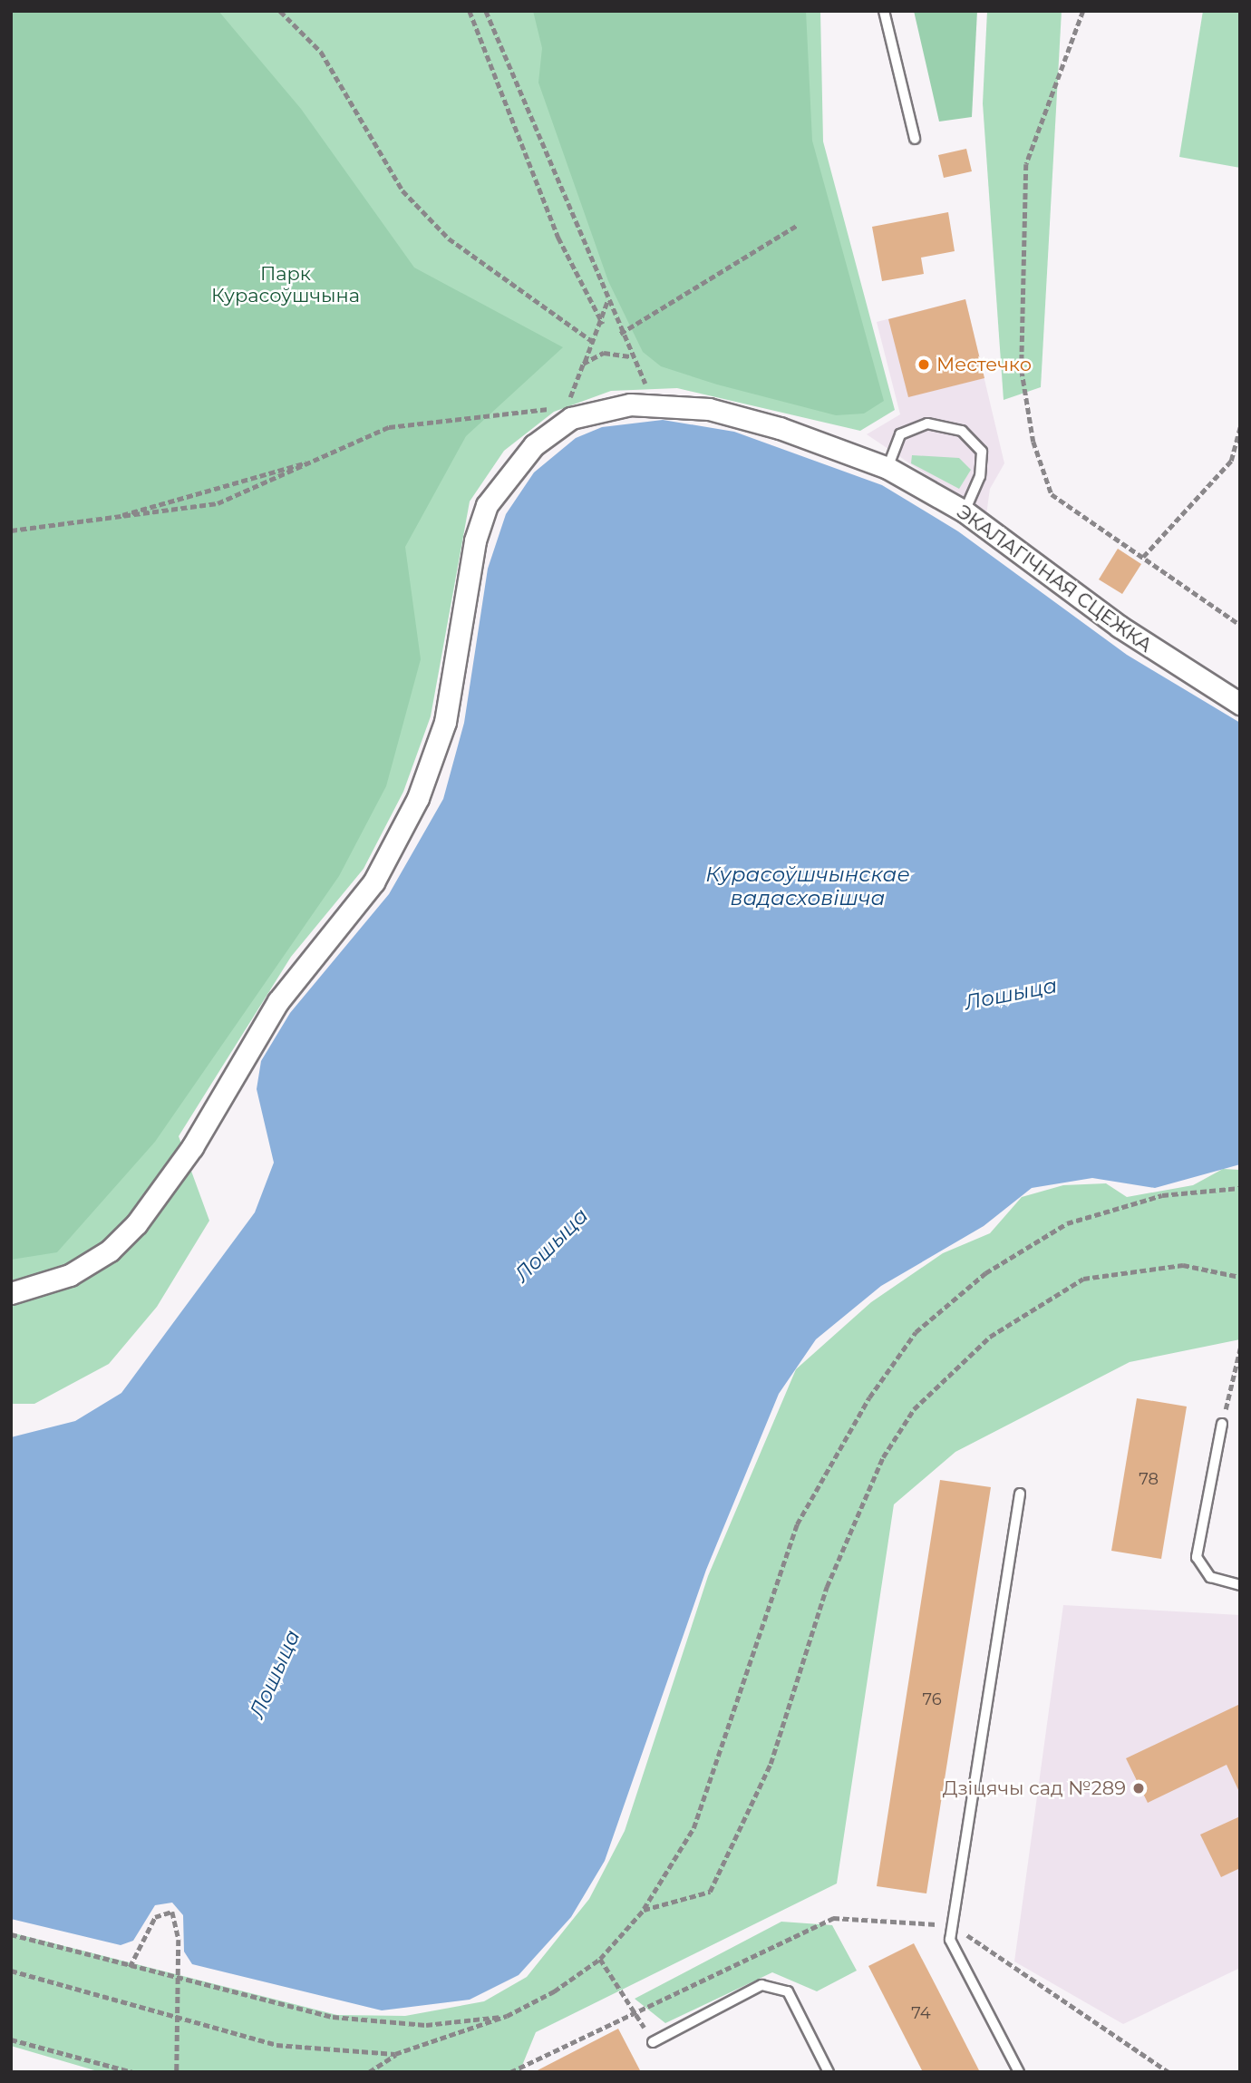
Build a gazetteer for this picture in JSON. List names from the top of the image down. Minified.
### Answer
{"streets":{"street":["ЭКАЛАГІЧНАЯ СЦЕЖКА"]},"water":["Курасоўшчынскае вадасховішча","Лошыца"],"parks":["Парк Курасоўшчына"],"places":["Местечко","Дзіцячы сад №289"],"house_numbers":["78","76","74"]}
